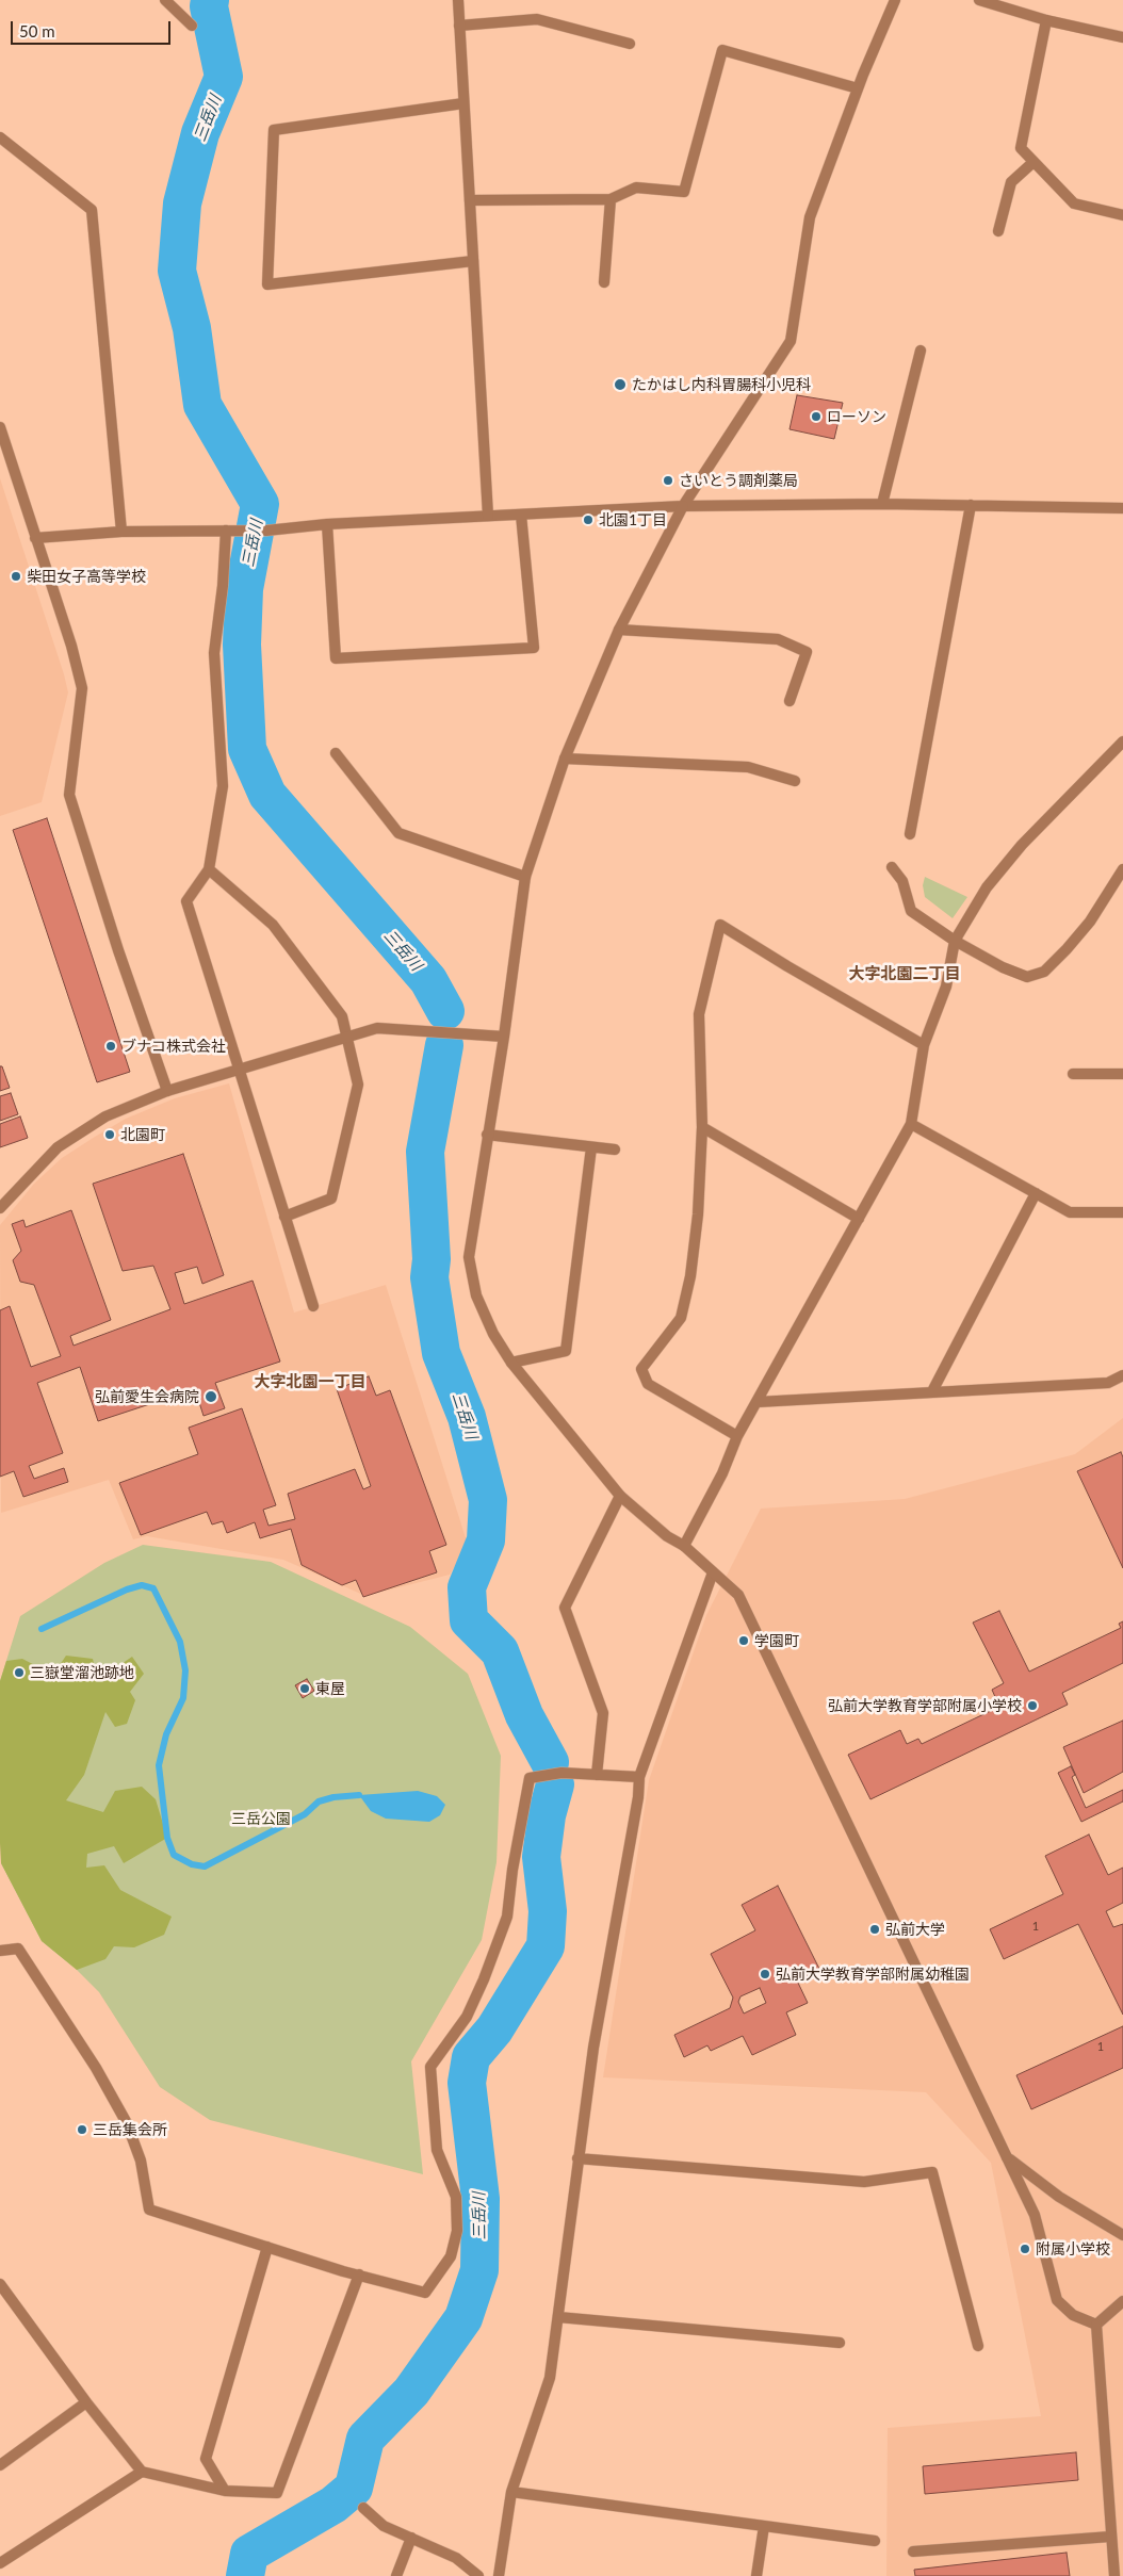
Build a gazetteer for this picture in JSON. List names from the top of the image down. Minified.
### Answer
{"districts":["大字北園二丁目","大字北園一丁目"],"water":["三岳川"],"parks":["三岳公園"],"places":["たかはし内科胃腸科小児科","ローソン","さいとう調剤薬局","北園1丁目","柴田女子高等学校","ブナコ株式会社","北園町","弘前愛生会病院","学園町","三嶽堂溜池跡地","東屋","弘前大学教育学部附属小学校","弘前大学","弘前大学教育学部附属幼稚園","三岳集会所","附属小学校"],"house_numbers":["1","1"],"scale_bar":"50 m"}
